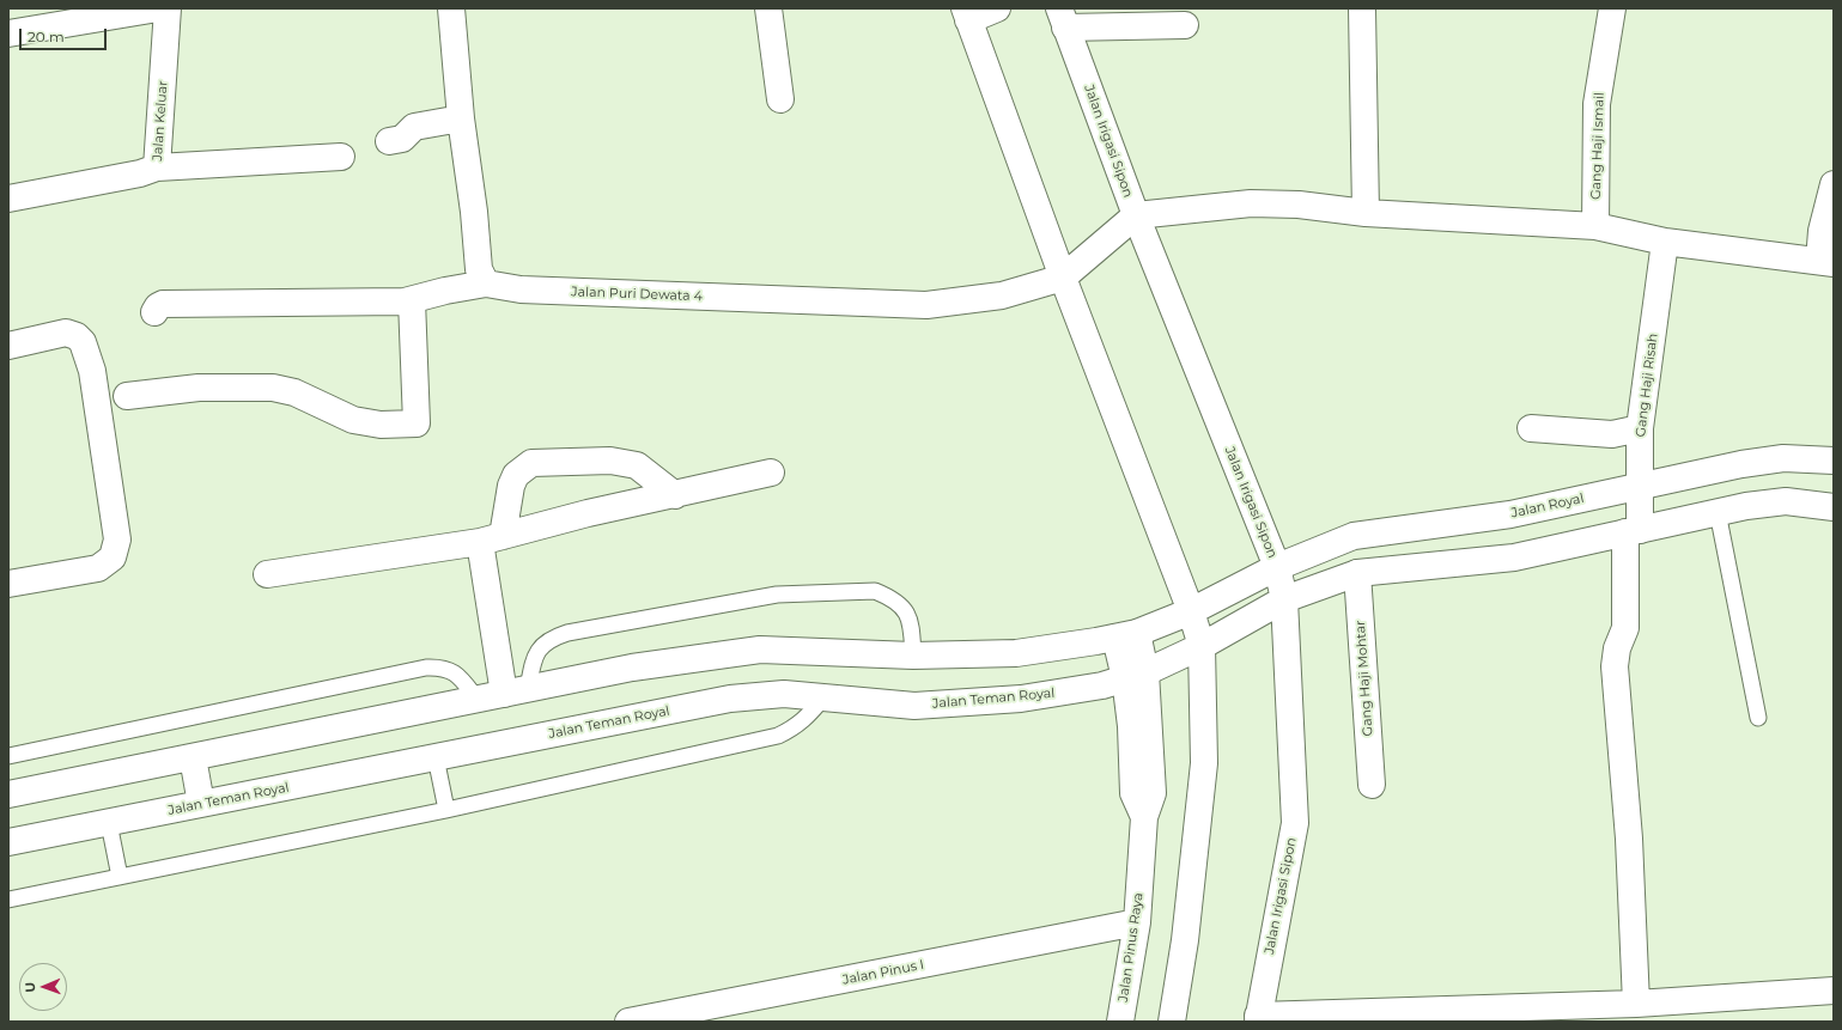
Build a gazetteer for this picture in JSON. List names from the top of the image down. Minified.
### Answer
{"streets":{"street":["Jalan Keluar","Jalan Irigasi Sipon","Gang Haji Ismail","Jalan Puri Dewata 4","Gang Haji Risah","Jalan Royal","Gang Haji Mohtar","Jalan Teman Royal","Jalan Pinus Raya","Jalan Pinus I"]},"crossings":[["Jalan Irigasi Sipon","Jalan Royal"],["Jalan Irigasi Sipon","Jalan Teman Royal"],["Gang Haji Risah","Jalan Royal"],["Jalan Teman Royal","Jalan Pinus Raya"],["Jalan Pinus Raya","Jalan Pinus I"]],"scale_bar":"20 m","north":"left"}
